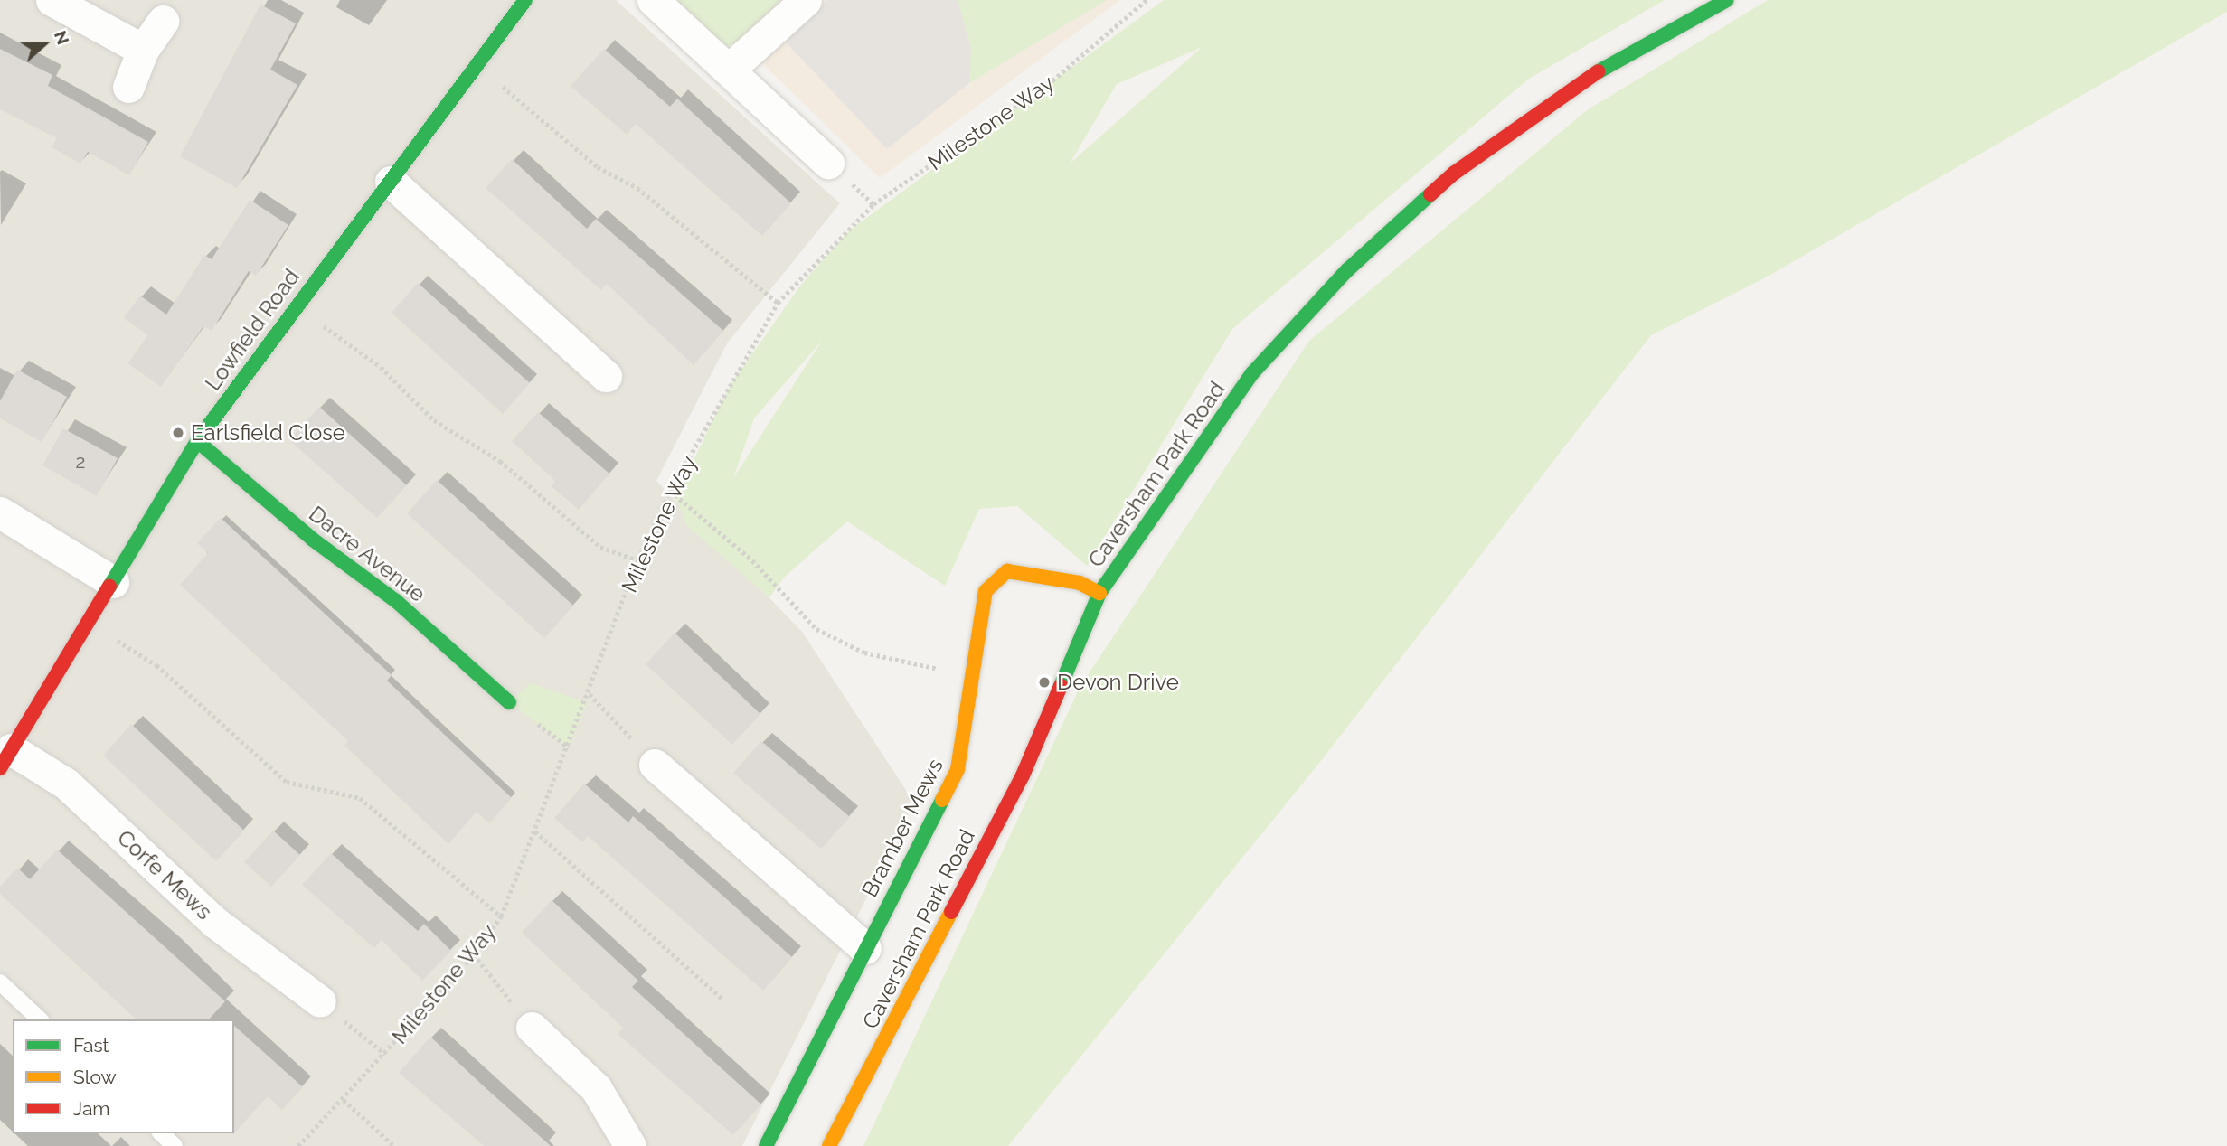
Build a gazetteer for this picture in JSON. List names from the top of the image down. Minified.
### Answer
{"streets":{"street":["Lowfield Road","Caversham Park Road","Dacre Avenue","Bramber Mews","Corfe Mews"],"path":["Milestone Way"]},"crossings":[["Lowfield Road","Dacre Avenue"],["Lowfield Road","Corfe Mews"],["Caversham Park Road","Bramber Mews"]],"places":["Earlsfield Close","Devon Drive"],"house_numbers":["2"],"legend":["Fast","Slow","Jam"],"north":"right"}
